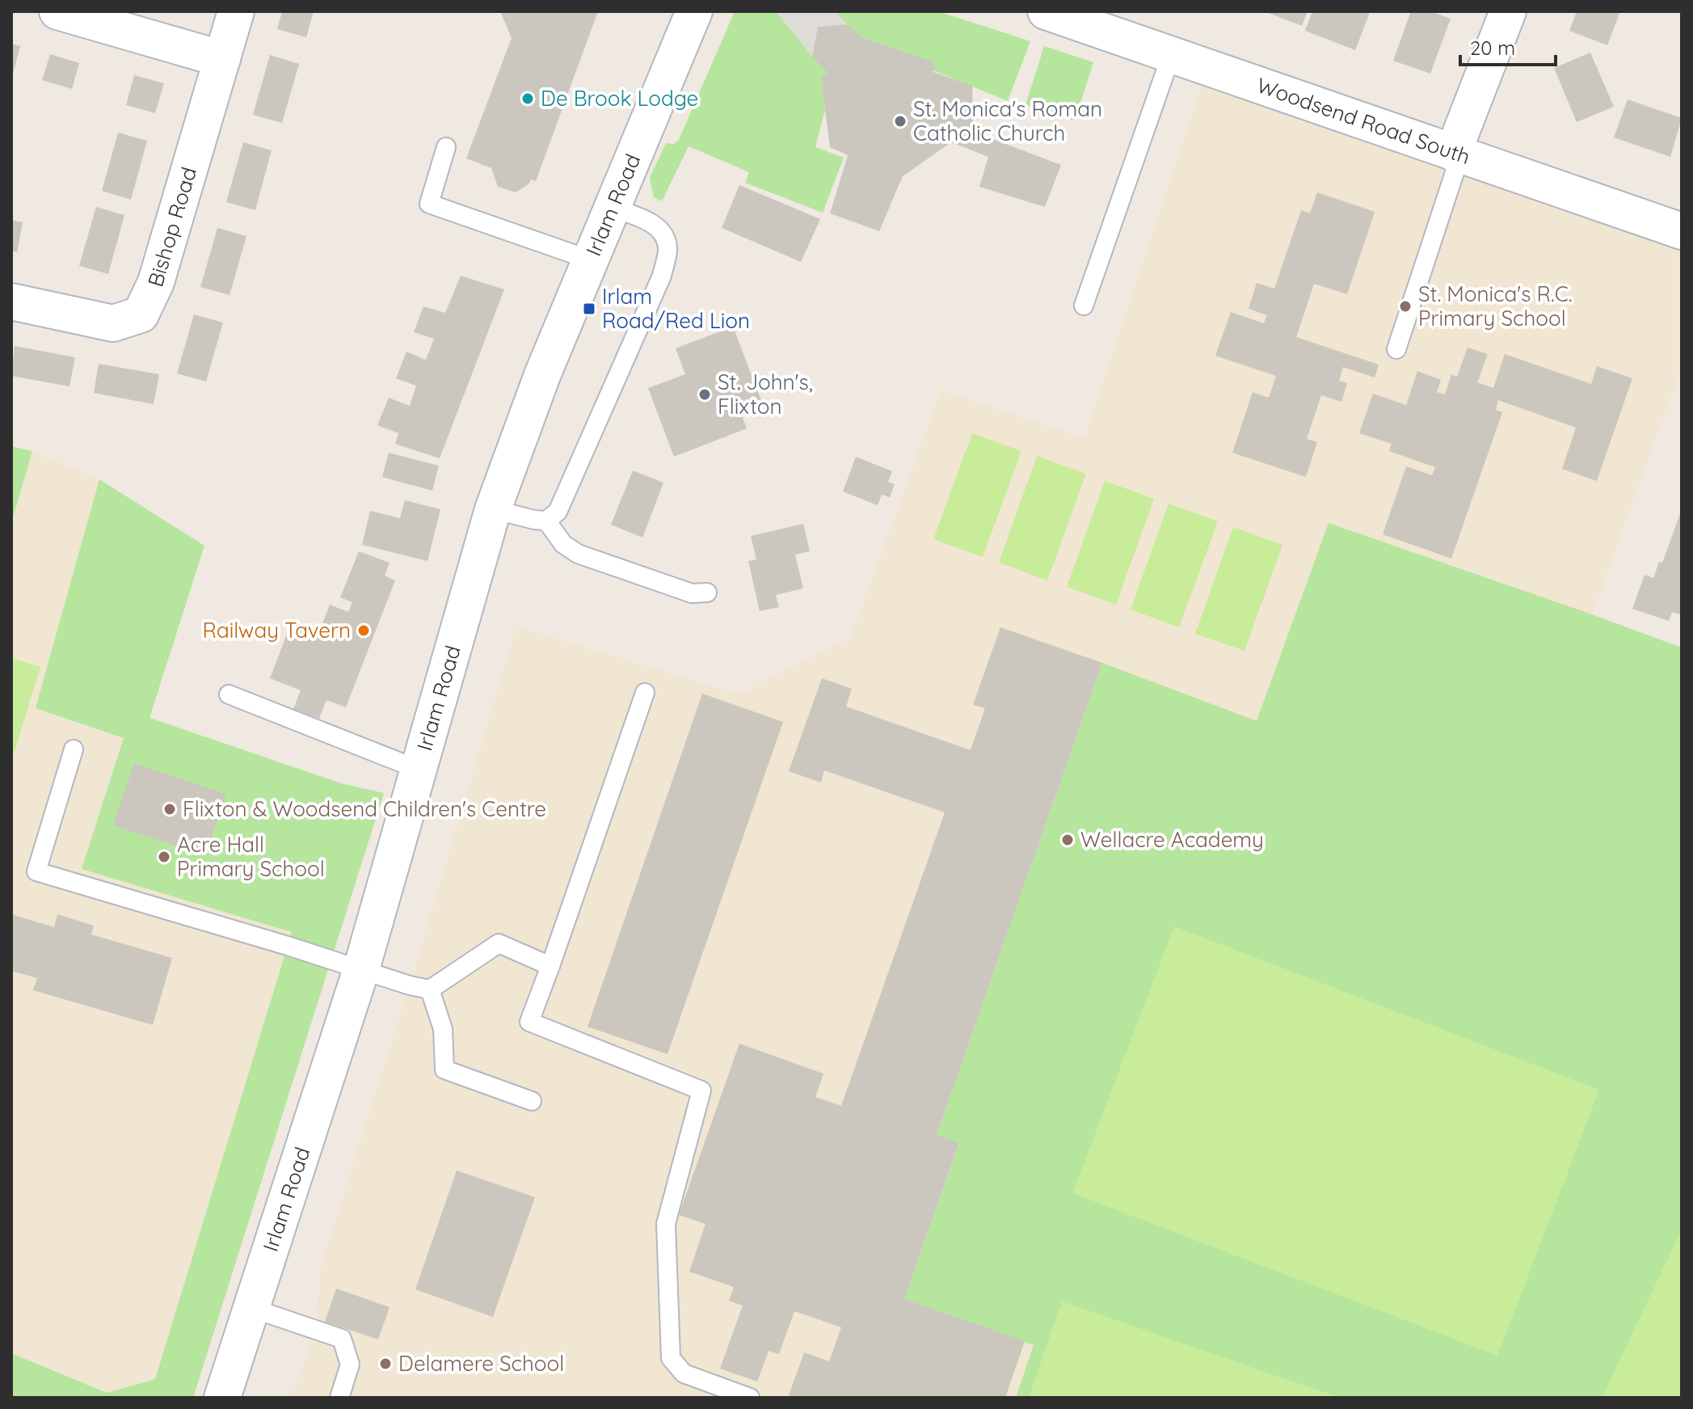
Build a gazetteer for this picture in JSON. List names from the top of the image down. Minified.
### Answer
{"streets":{"street":["Woodsend Road South","Irlam Road","Bishop Road"]},"places":{"other":["De Brook Lodge","St. Monica's Roman Catholic Church","St. Monica's R.C. Primary School","St. John's, Flixton","Railway Tavern","Flixton & Woodsend Children's Centre","Wellacre Academy","Acre Hall Primary School","Delamere School"],"transit":["Irlam Road/Red Lion"]},"scale_bar":"20 m"}
